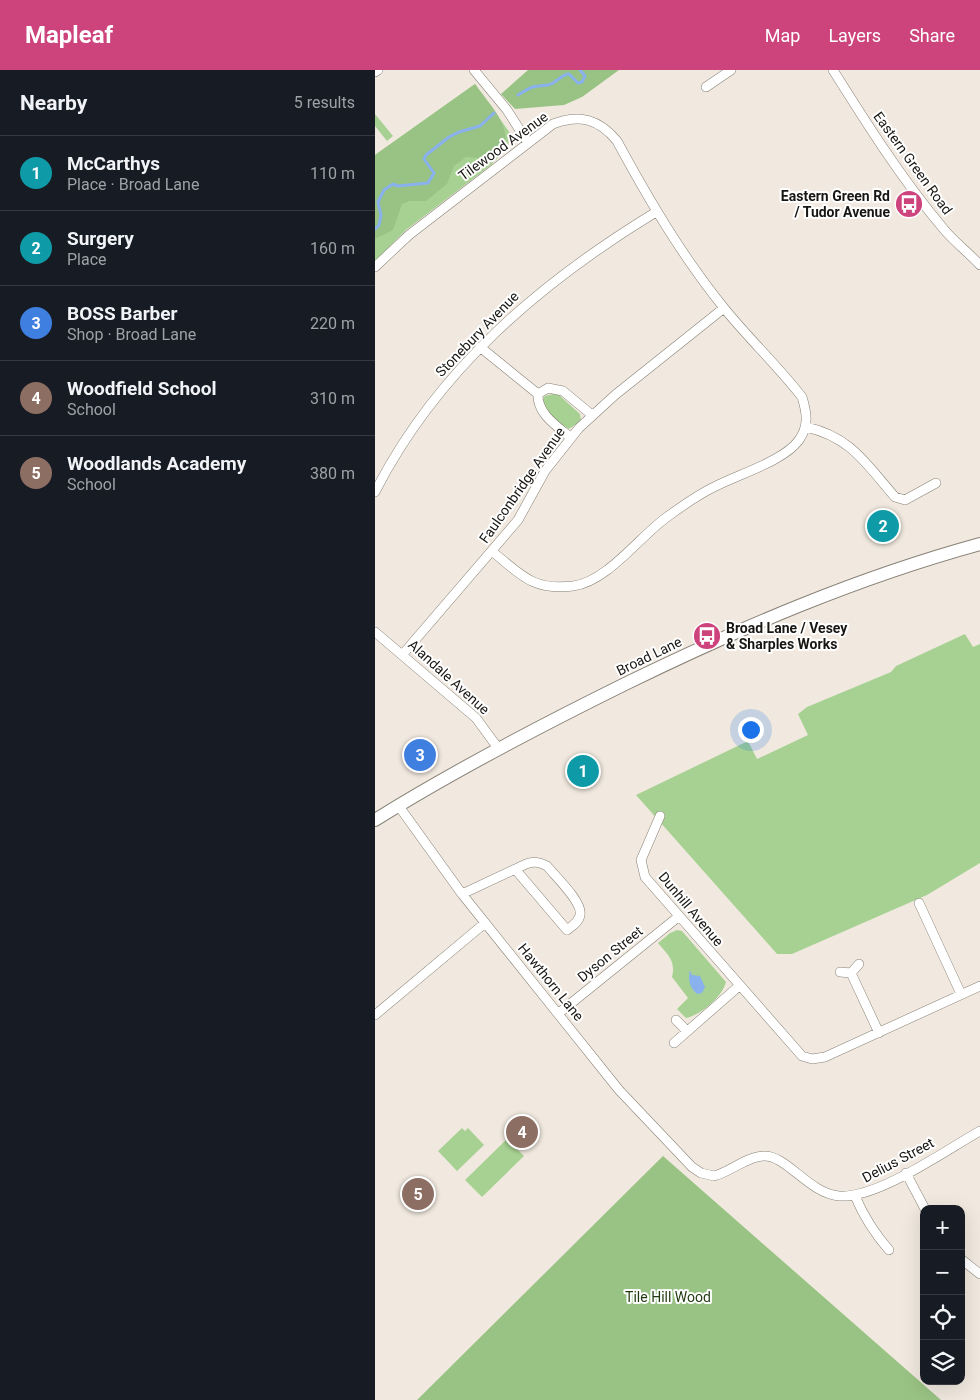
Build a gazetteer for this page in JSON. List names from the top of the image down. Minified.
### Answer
{"streets":{"street":["Tilewood Avenue","Eastern Green Road","Stonebury Avenue","Faulconbridge Avenue","Broad Lane","Alandale Avenue","Dunhill Avenue","Dyson Street","Hawthorn Lane","Delius Street"]},"crossings":[["Tilewood Avenue","Stonebury Avenue"],["Tilewood Avenue","Faulconbridge Avenue"],["Faulconbridge Avenue","Alandale Avenue"],["Broad Lane","Alandale Avenue"],["Broad Lane","Hawthorn Lane"],["Dunhill Avenue","Dyson Street"],["Dyson Street","Hawthorn Lane"],["Hawthorn Lane","Delius Street"]],"parks":["Tile Hill Wood"],"places":{"bus stop":["Eastern Green Rd / Tudor Avenue","Broad Lane / Vesey & Sharples Works"]},"page":{"header":"Mapleaf","nav":["Map","Layers","Share"],"heading":["Nearby","5 results"],"list":[{"mark":"1","name":"McCarthys","note":"Place · Broad Lane","value":"110 m"},{"mark":"2","name":"Surgery","note":"Place","value":"160 m"},{"mark":"3","name":"BOSS Barber","note":"Shop · Broad Lane","value":"220 m"},{"mark":"4","name":"Woodfield School","note":"School","value":"310 m"},{"mark":"5","name":"Woodlands Academy","note":"School","value":"380 m"}],"pins":["2","3","1","4","5"],"map_buttons":["+","−"]}}
